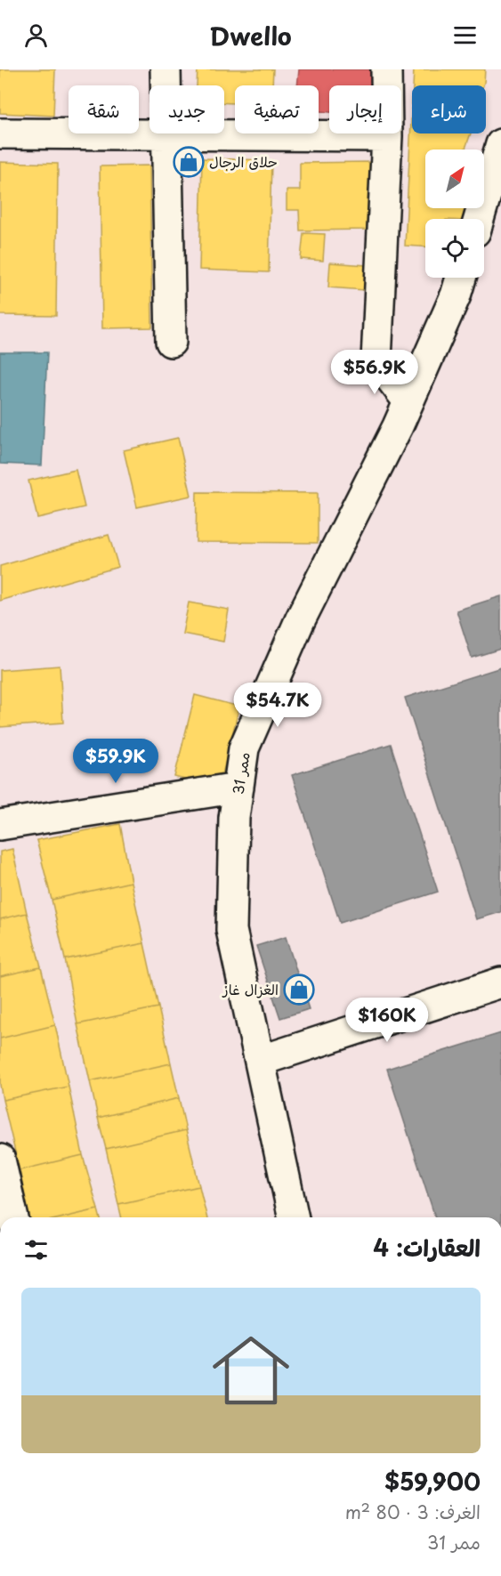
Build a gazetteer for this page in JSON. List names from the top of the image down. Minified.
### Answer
{"streets":{"street":["ممر 31"]},"places":{"shop":["حلاق الرجال","الغزال غاز"]},"north":"top right","page":{"header":"Dwello","chip":["شراء","إيجار","تصفية","جديد","شقة"],"price":["$56.9K","$54.7K","$59.9K","$160K"],"heading":"العقارات: 4","list":[{"name":"$59,900","note":"الغرف: 3 · 80 m² · ممر 31"}]}}
